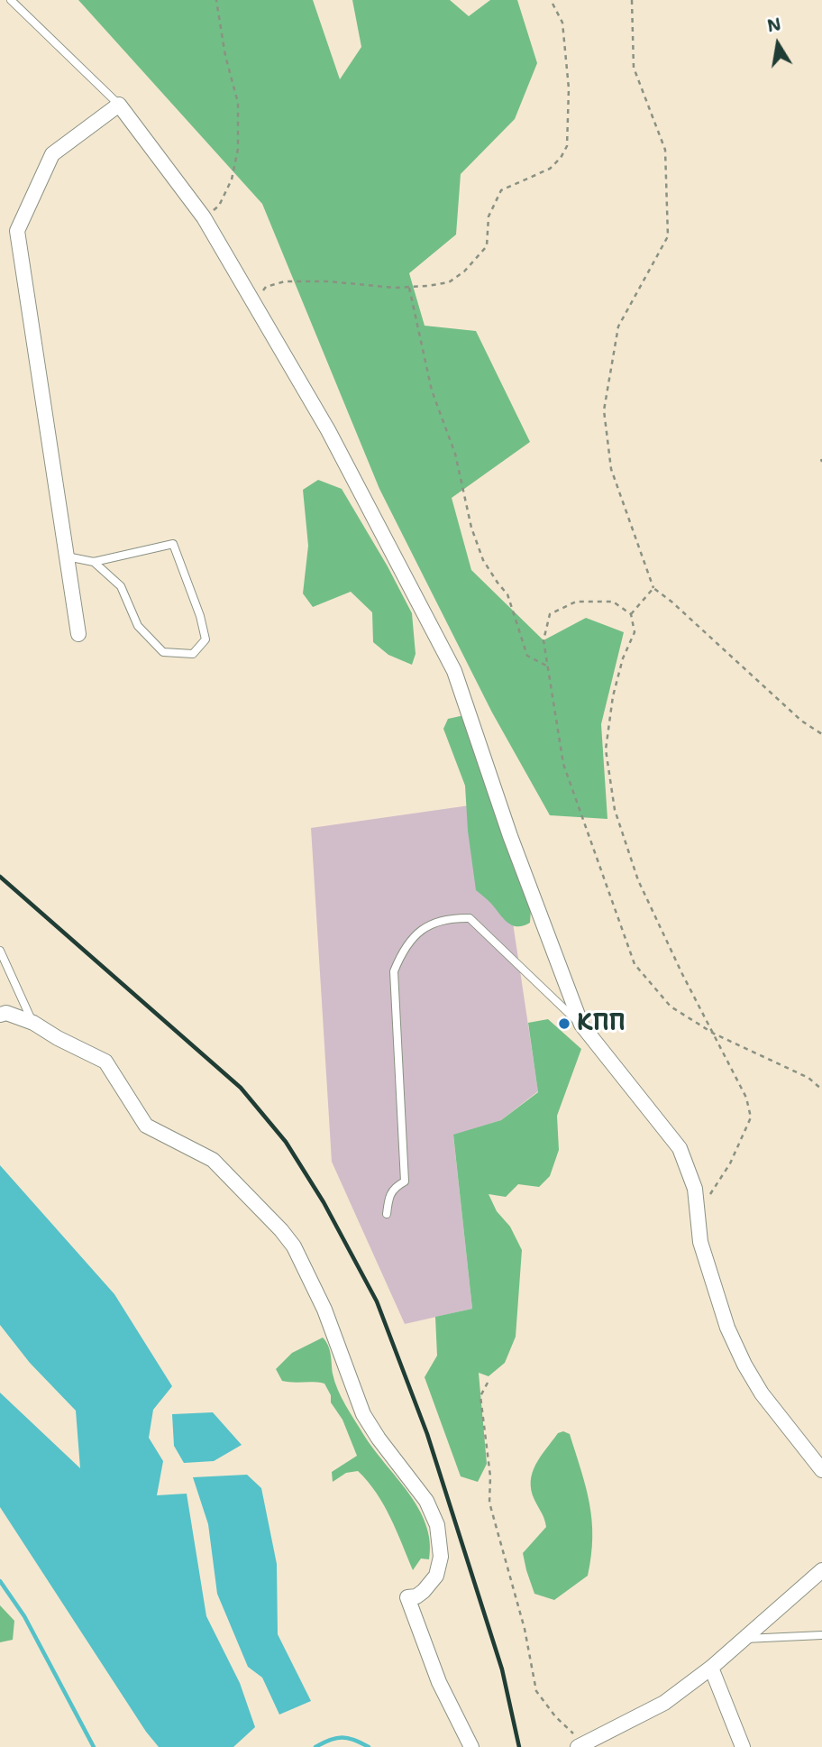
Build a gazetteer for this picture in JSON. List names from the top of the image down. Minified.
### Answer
{"places":["КПП"],"north":"top"}
